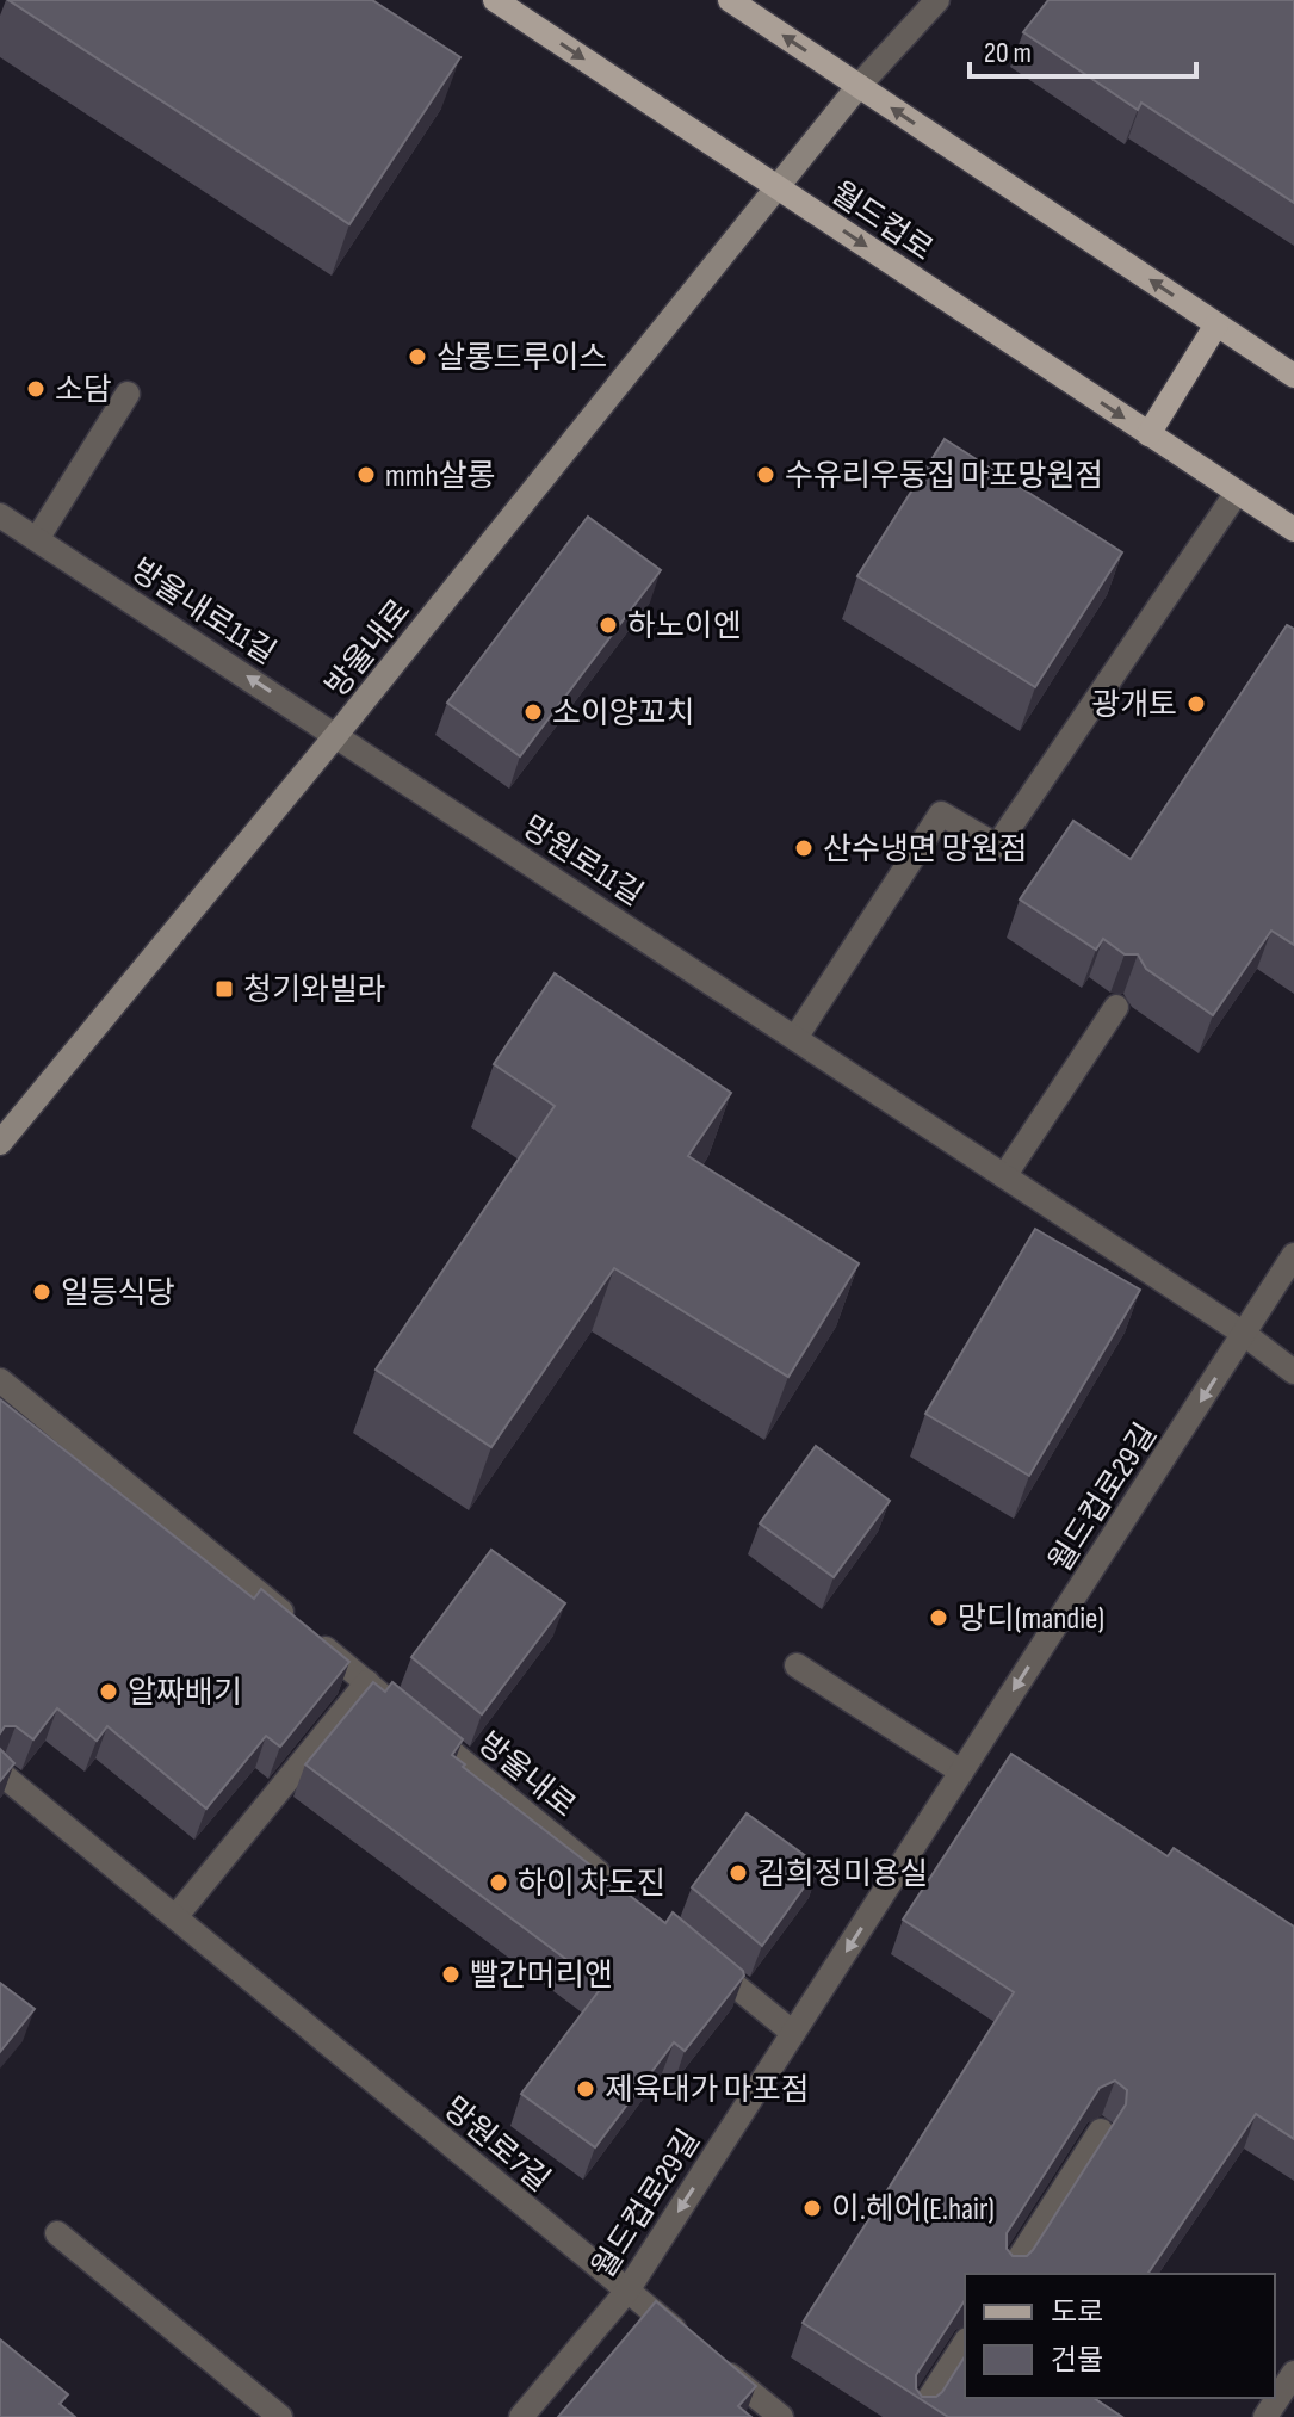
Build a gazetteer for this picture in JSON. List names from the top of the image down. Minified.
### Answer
{"streets":{"main road":["월드컵로"],"street":["방울내로11길","방울내로","망원로11길","월드컵로29길","망원로7길"]},"crossings":[["월드컵로","방울내로"],["방울내로11길","방울내로"],["방울내로11길","망원로11길"],["방울내로","망원로11길"],["망원로11길","월드컵로29길"],["월드컵로29길","망원로7길"]],"one_way":["방울내로11길","월드컵로29길"],"places":{"other":["살롱드루이스","소담","mmh살롱","수유리우동집 마포망원점","하노이엔","광개토","소이양꼬치","산수냉면 망원점","일등식당","망디(mandie)","알짜배기","김희정미용실","하이 차도진","빨간머리앤","제육대가 마포점","이.헤어(E.hair)"],"transit":["청기와빌라"]},"legend":["도로","건물"],"scale_bar":"20 m"}
